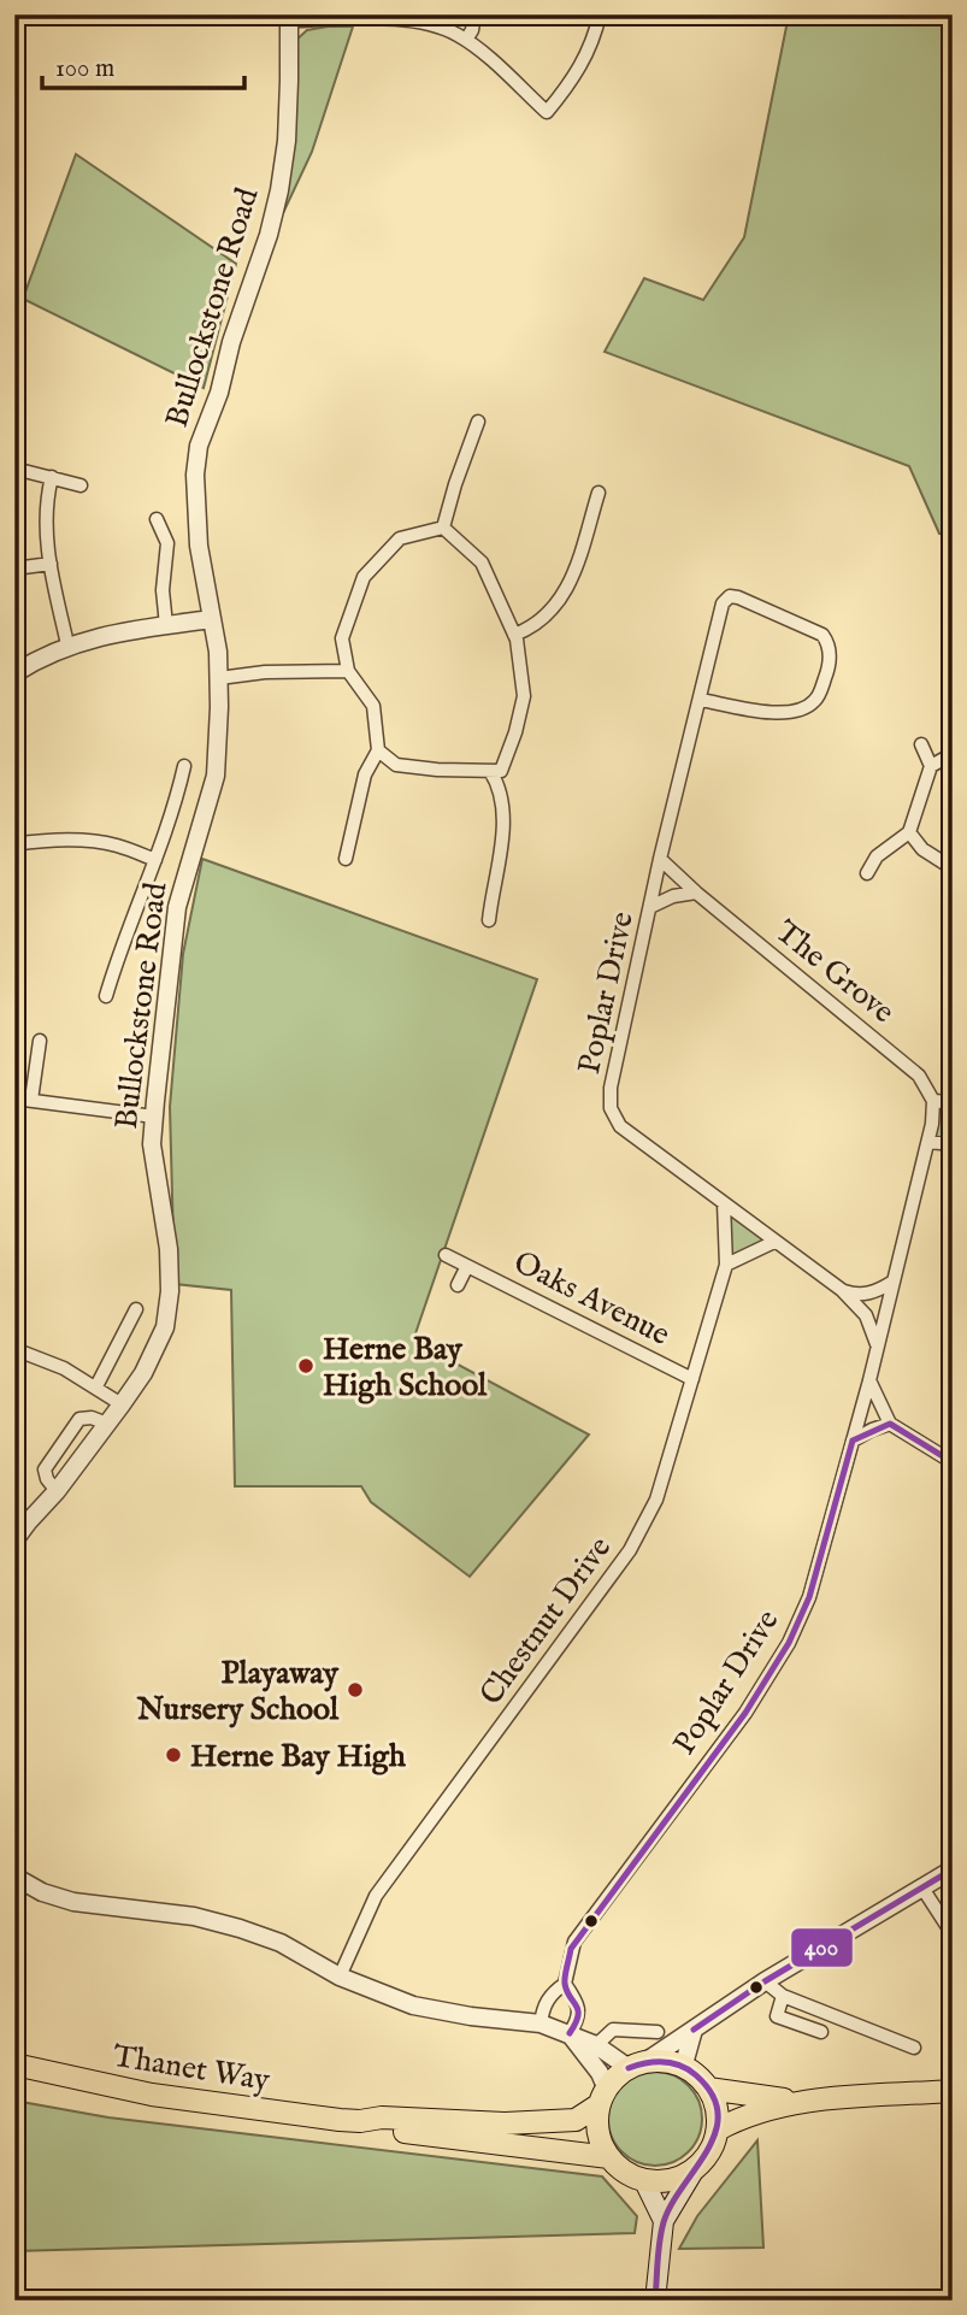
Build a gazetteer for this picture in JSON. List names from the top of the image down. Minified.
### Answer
{"streets":{"main road":["Thanet Way"],"street":["Bullockstone Road","The Grove","Poplar Drive","Oaks Avenue","Chestnut Drive"]},"crossings":[["The Grove","Poplar Drive"],["Poplar Drive","Chestnut Drive"],["Oaks Avenue","Chestnut Drive"]],"places":["Herne Bay High School","Playaway Nursery School","Herne Bay High"],"lines":["transit line 400"],"scale_bar":"100 m"}
